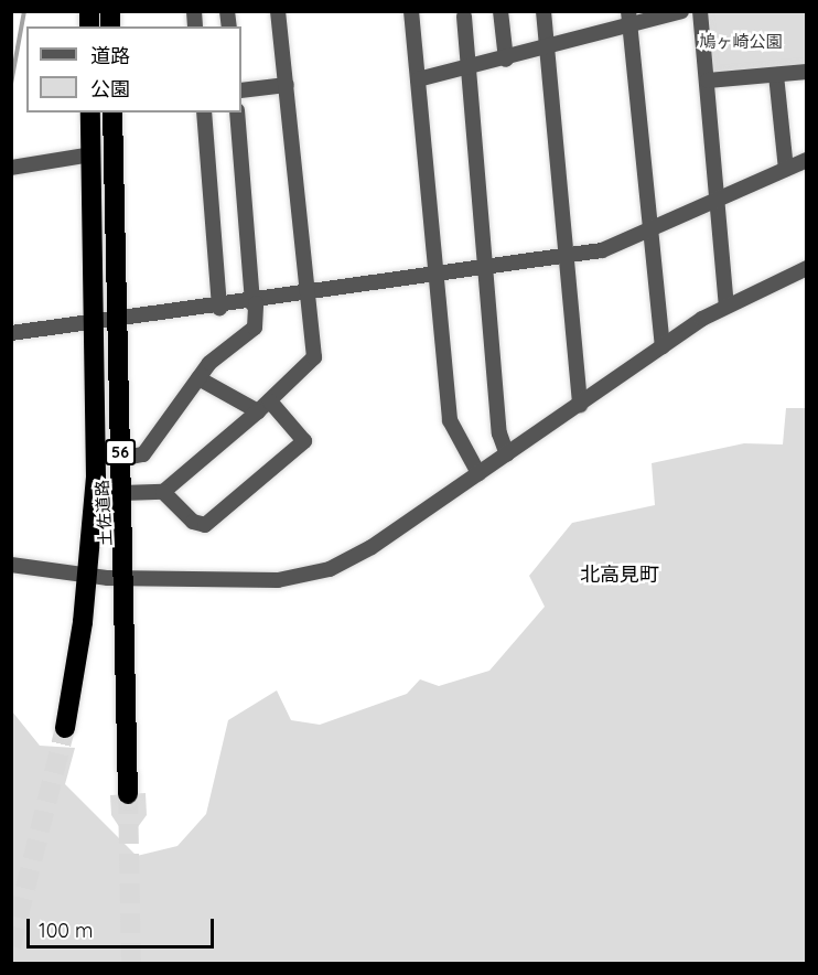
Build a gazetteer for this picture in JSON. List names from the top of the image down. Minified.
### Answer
{"streets":{"highway":["56","土佐道路"]},"districts":["北高見町"],"parks":["鳩ヶ崎公園"],"legend":["道路","公園"],"scale_bar":"100 m"}
